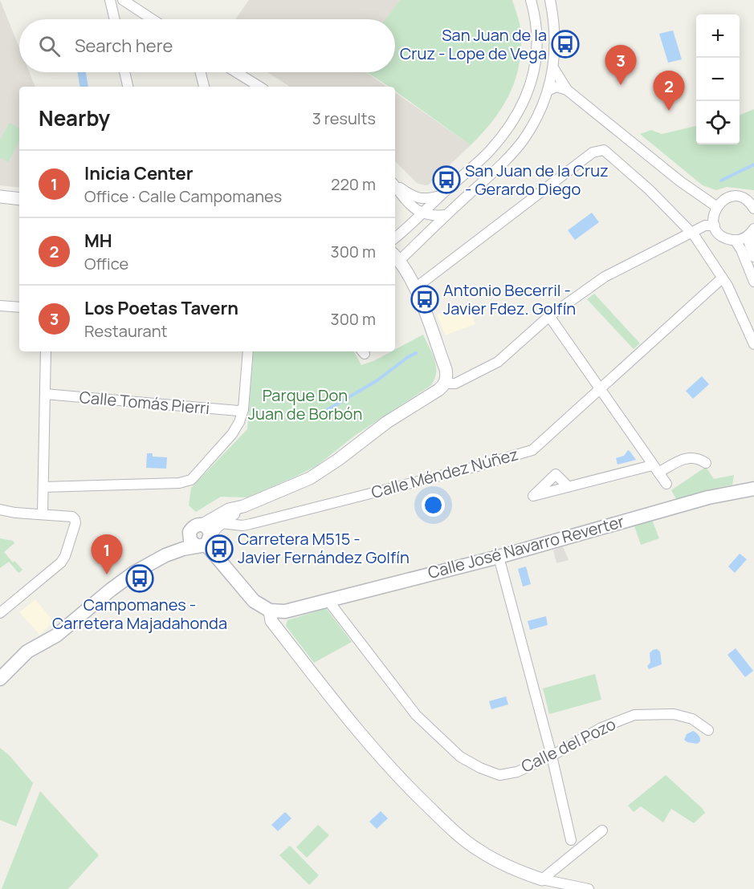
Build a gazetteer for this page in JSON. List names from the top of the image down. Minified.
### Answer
{"streets":{"main road":["Calle José Navarro Reverter"],"street":["Calle Tomás Pierri","Calle Méndez Núñez","Calle del Pozo"]},"crossings":[["Calle José Navarro Reverter","Calle del Pozo"]],"parks":["Parque Don Juan de Borbón"],"places":{"bus stop":["San Juan de la Cruz - Lope de Vega","San Juan de la Cruz - Gerardo Diego","Antonio Becerril - Javier Fdez. Golfín","Carretera M515 - Javier Fernández Golfín","Campomanes - Carretera Majadahonda"]},"page":{"map_buttons":["+","−"],"search":"Search here","pins":["3","2","1"],"heading":["Nearby","3 results"],"list":[{"mark":"1","name":"Inicia Center","note":"Office · Calle Campomanes","value":"220 m"},{"mark":"2","name":"MH","note":"Office","value":"300 m"},{"mark":"3","name":"Los Poetas Tavern","note":"Restaurant","value":"300 m"}]}}
